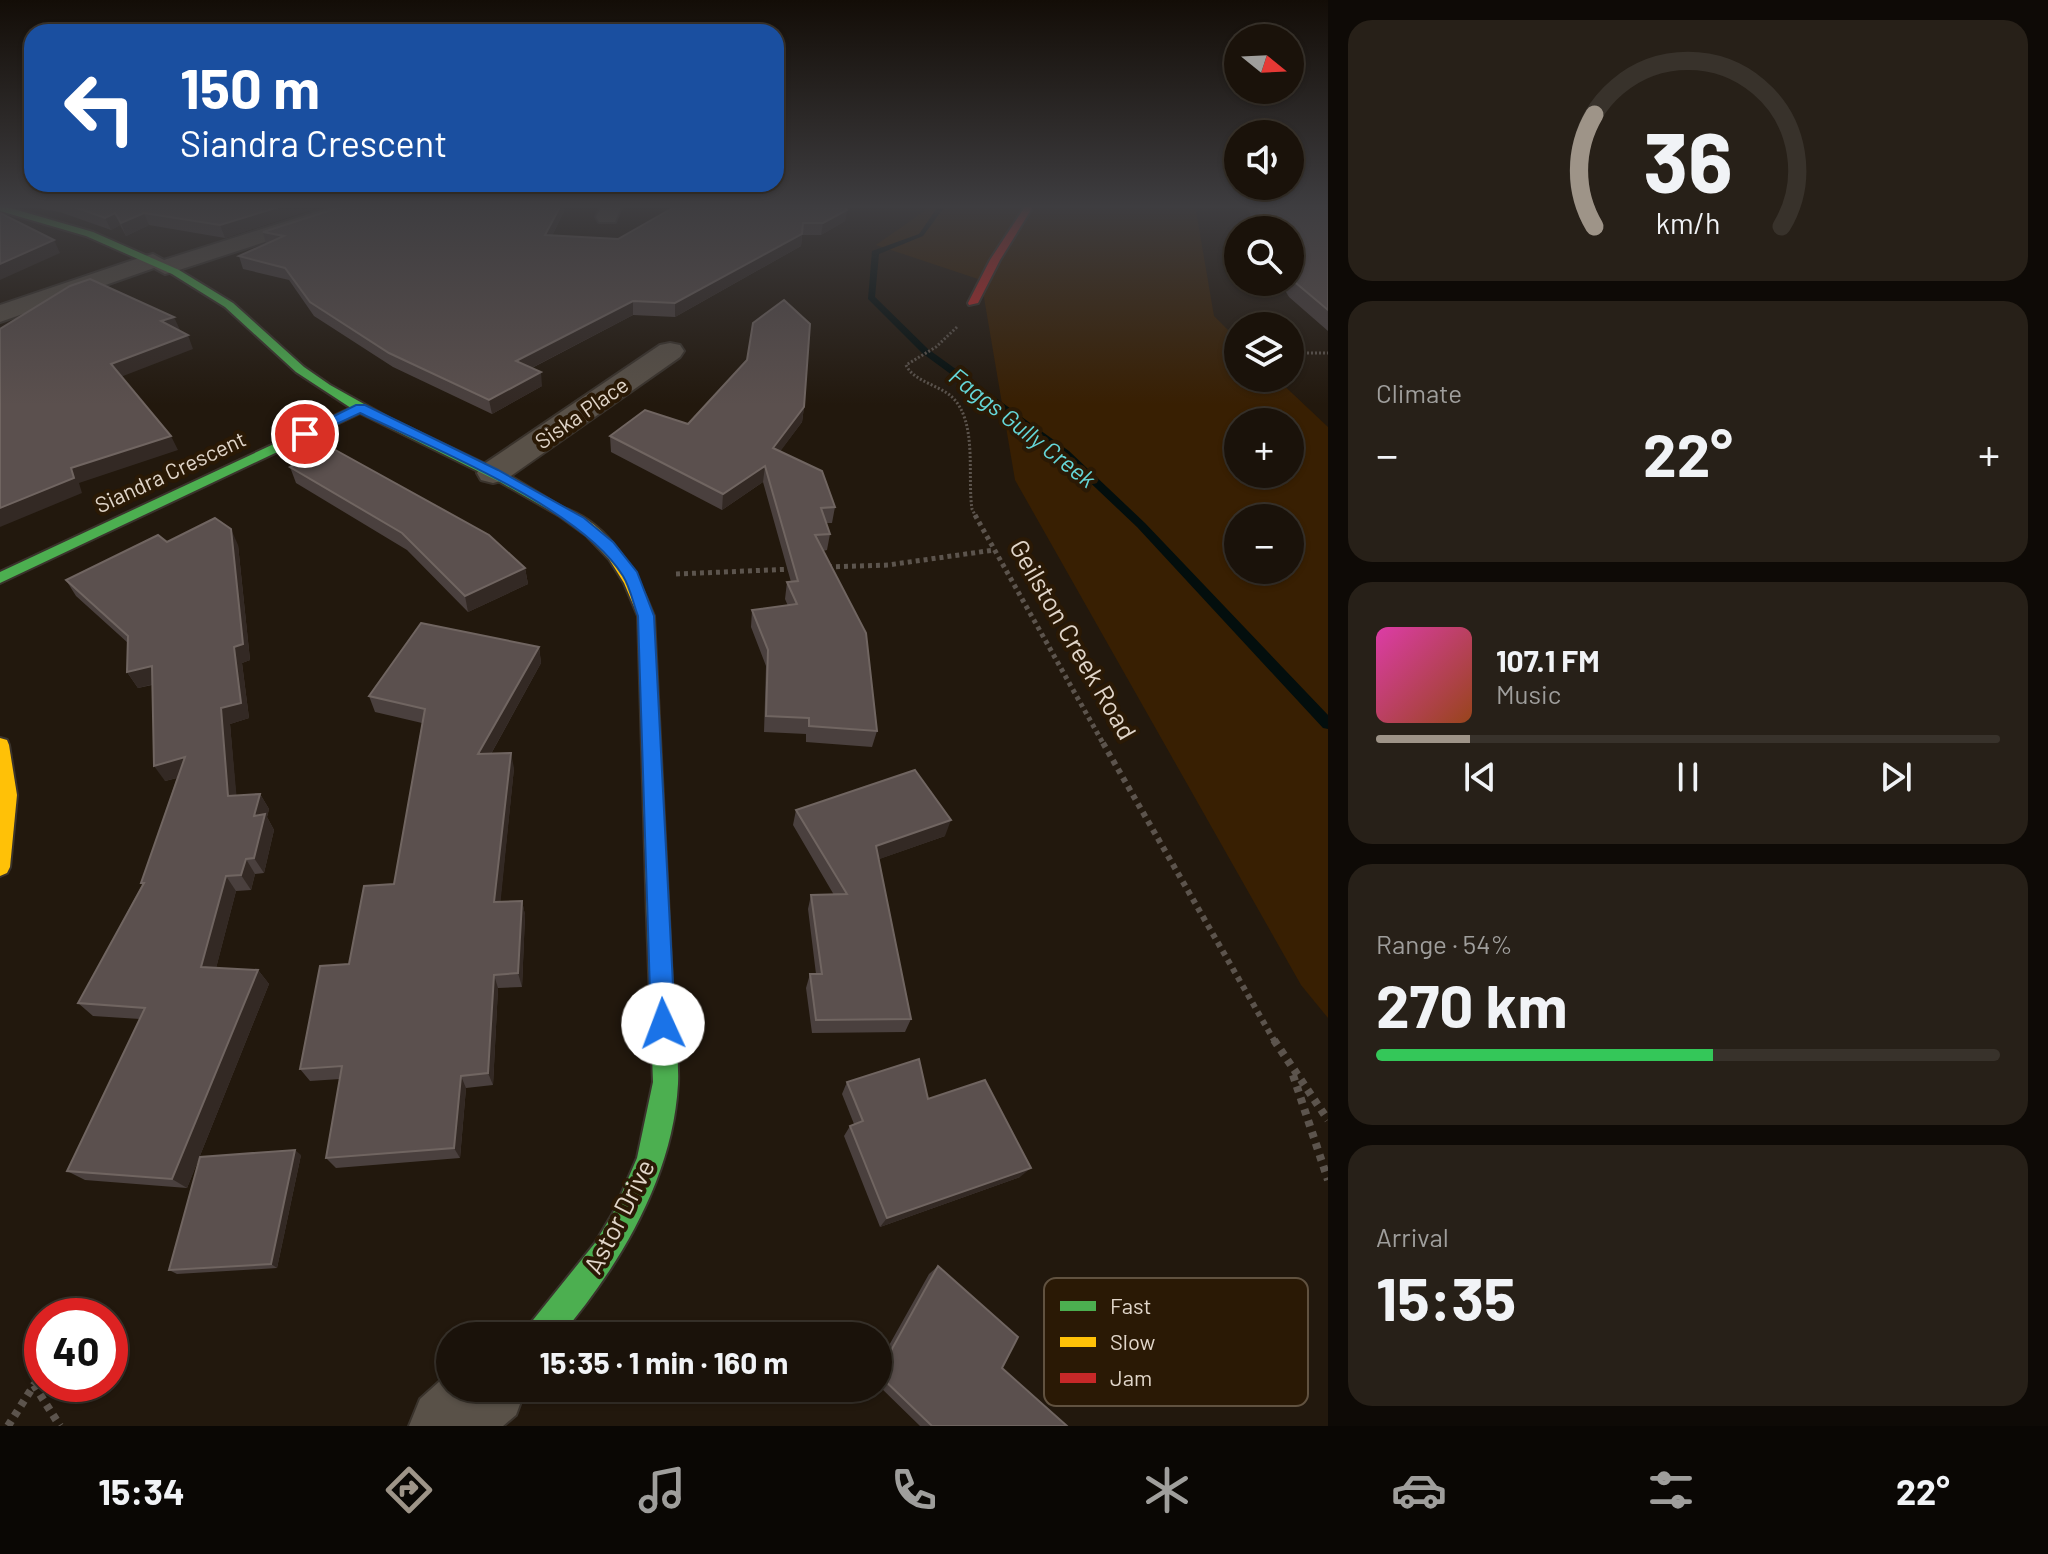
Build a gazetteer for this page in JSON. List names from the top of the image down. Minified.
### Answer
{"streets":{"street":["Siska Place","Siandra Crescent","Astor Drive"],"path":["Geilston Creek Road"]},"crossings":[["Siska Place","Astor Drive"],["Siandra Crescent","Astor Drive"]],"water":["Faggs Gully Creek"],"legend":["Fast","Slow","Jam"],"north":"right","page":{"map_buttons":["+","−"],"turn":["150 m","Siandra Crescent"],"tile":["Climate",["Range · 54%","270 km"],["Arrival","15:35"]],"heat":["−","22°","+"],"song":["107.1 FM","Music"],"limit":"40","trip":"15:35 · 1 min · 160 m","tabs":["15:34","22°"],"gauge":["36","km/h"]}}
